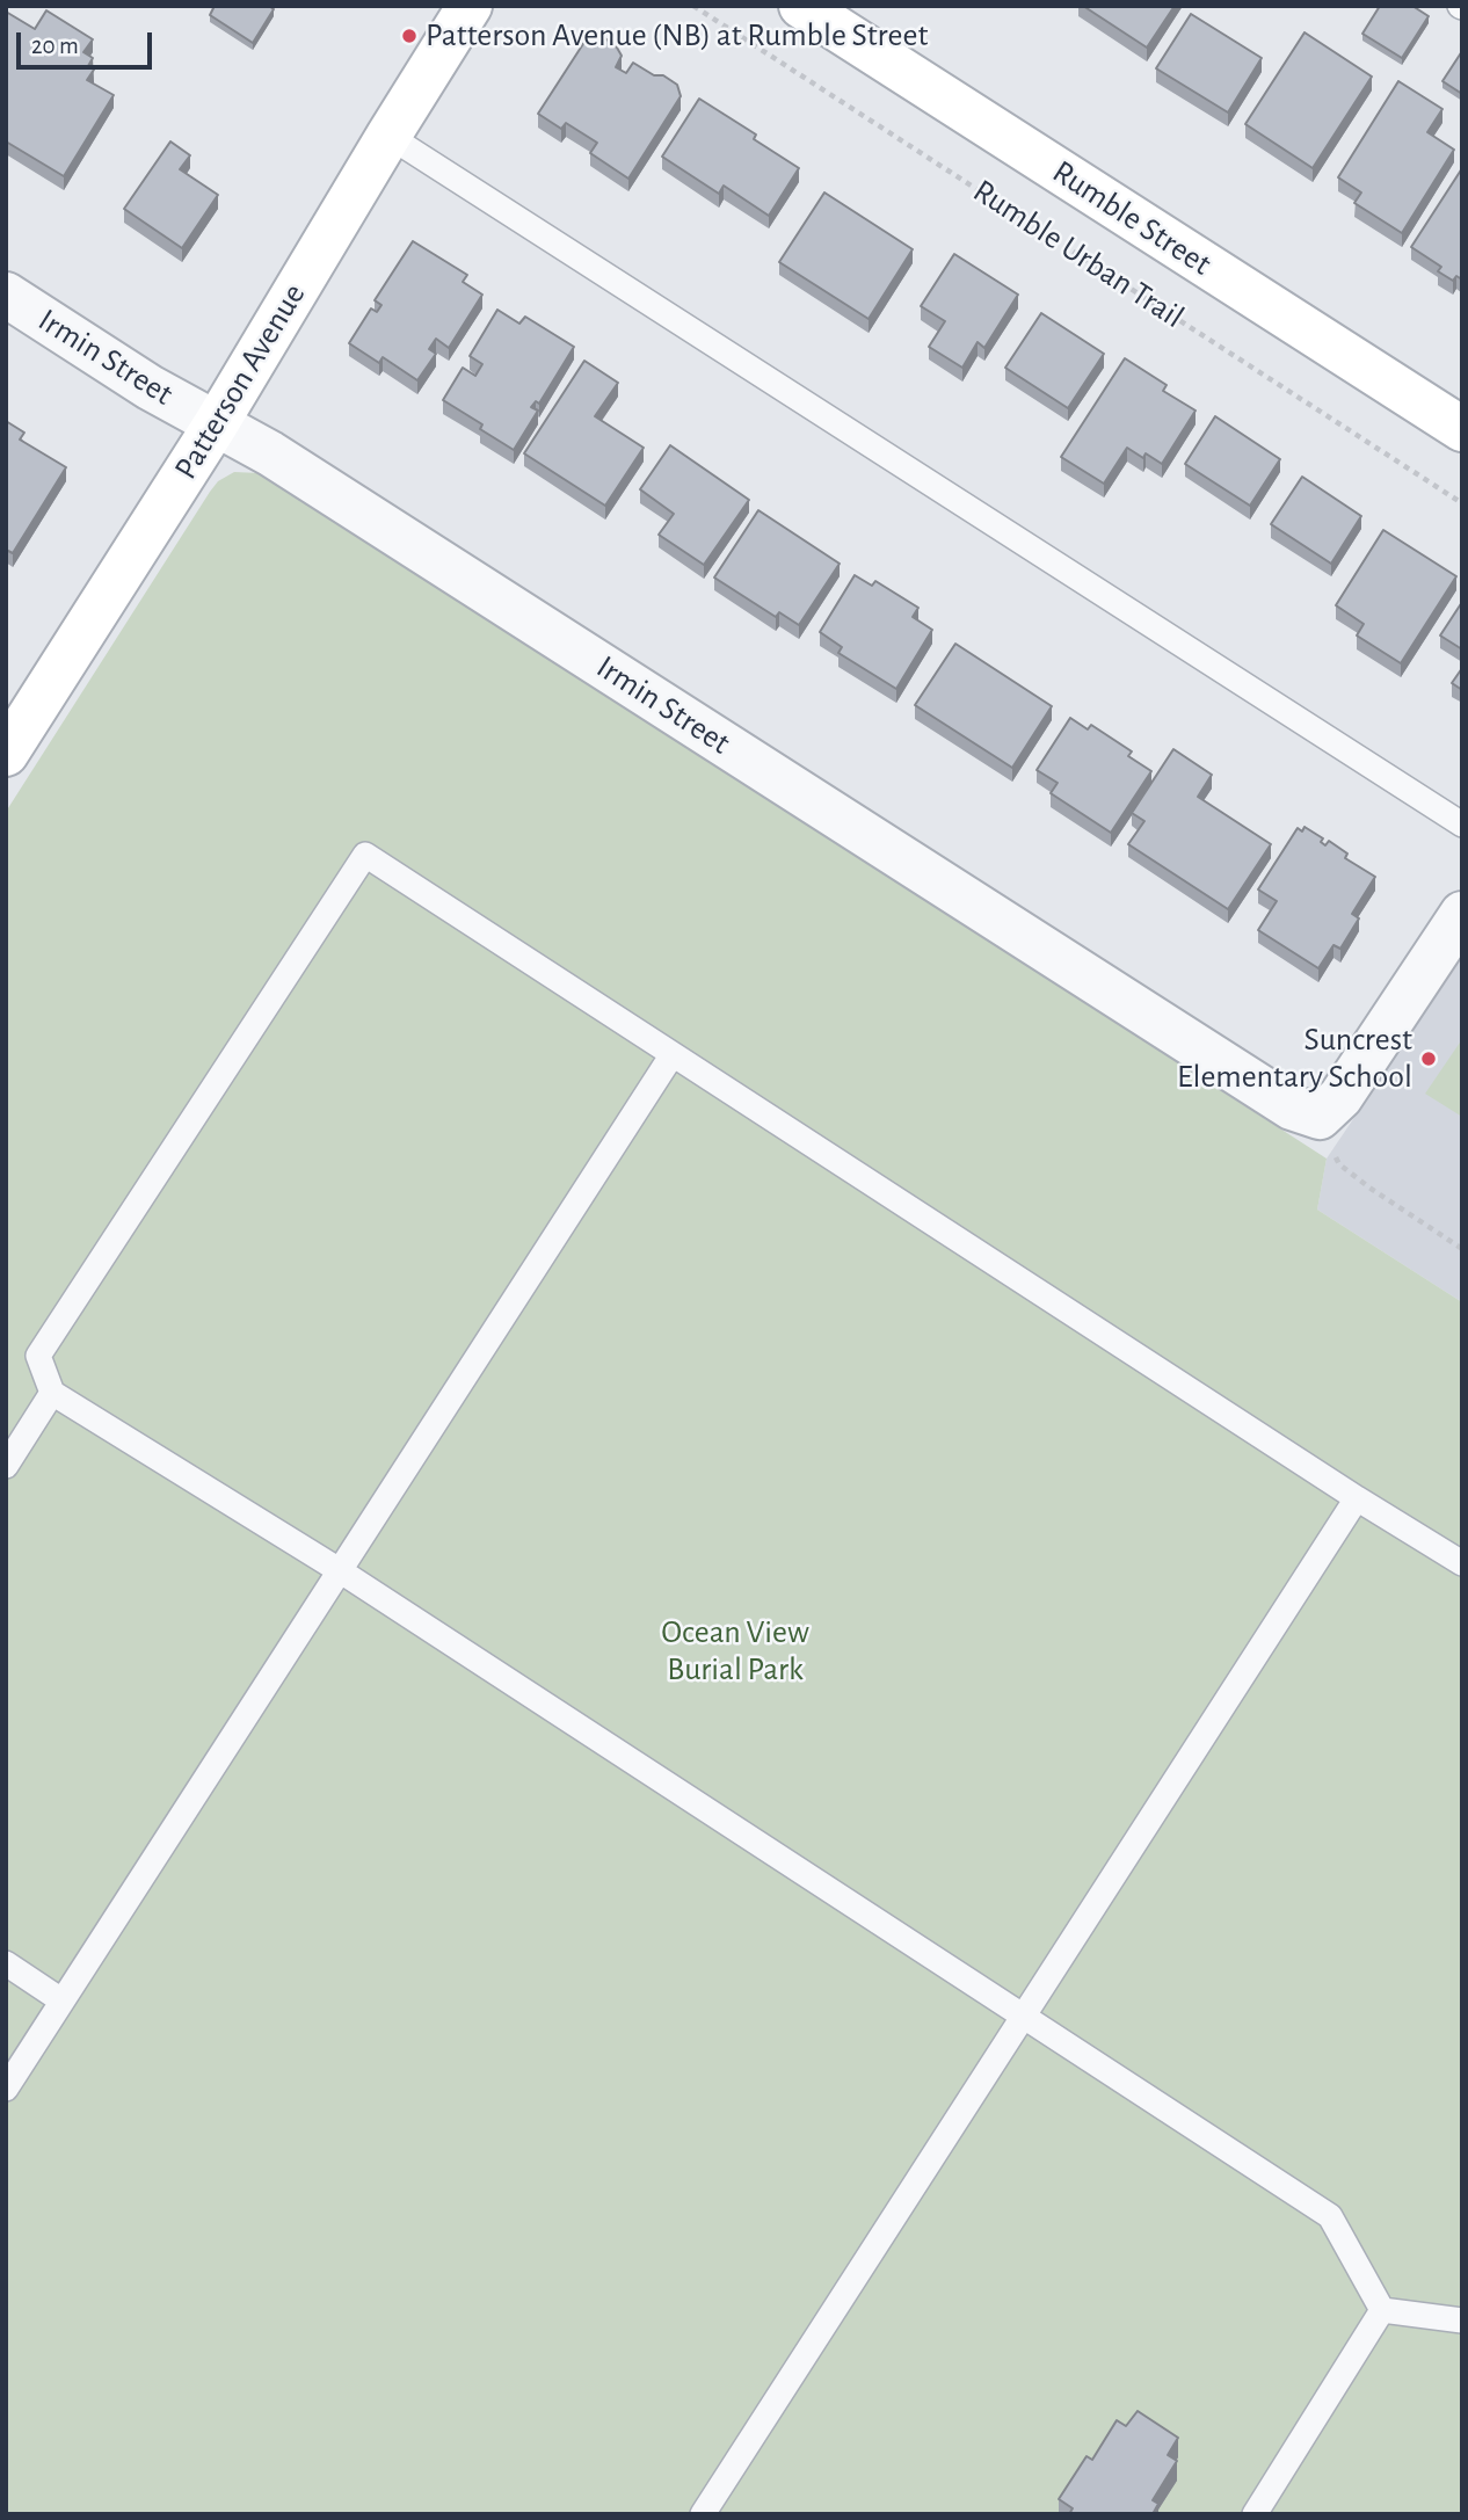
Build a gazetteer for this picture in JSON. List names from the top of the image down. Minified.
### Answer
{"streets":{"street":["Rumble Street","Irmin Street","Patterson Avenue"],"path":["Rumble Urban Trail"]},"crossings":[["Irmin Street","Patterson Avenue"]],"parks":["Ocean View Burial Park"],"places":["Patterson Avenue (NB) at Rumble Street","Suncrest Elementary School"],"scale_bar":"20 m"}
